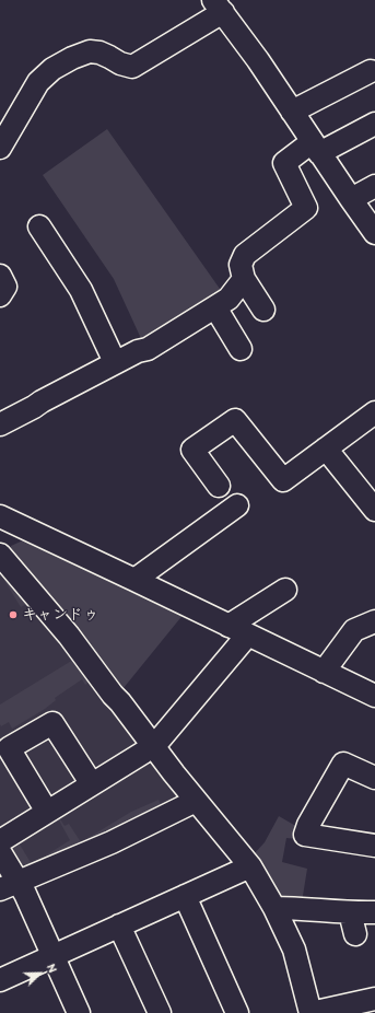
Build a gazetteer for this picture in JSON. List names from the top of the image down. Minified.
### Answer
{"places":["キャンドゥ"],"north":"top right"}
